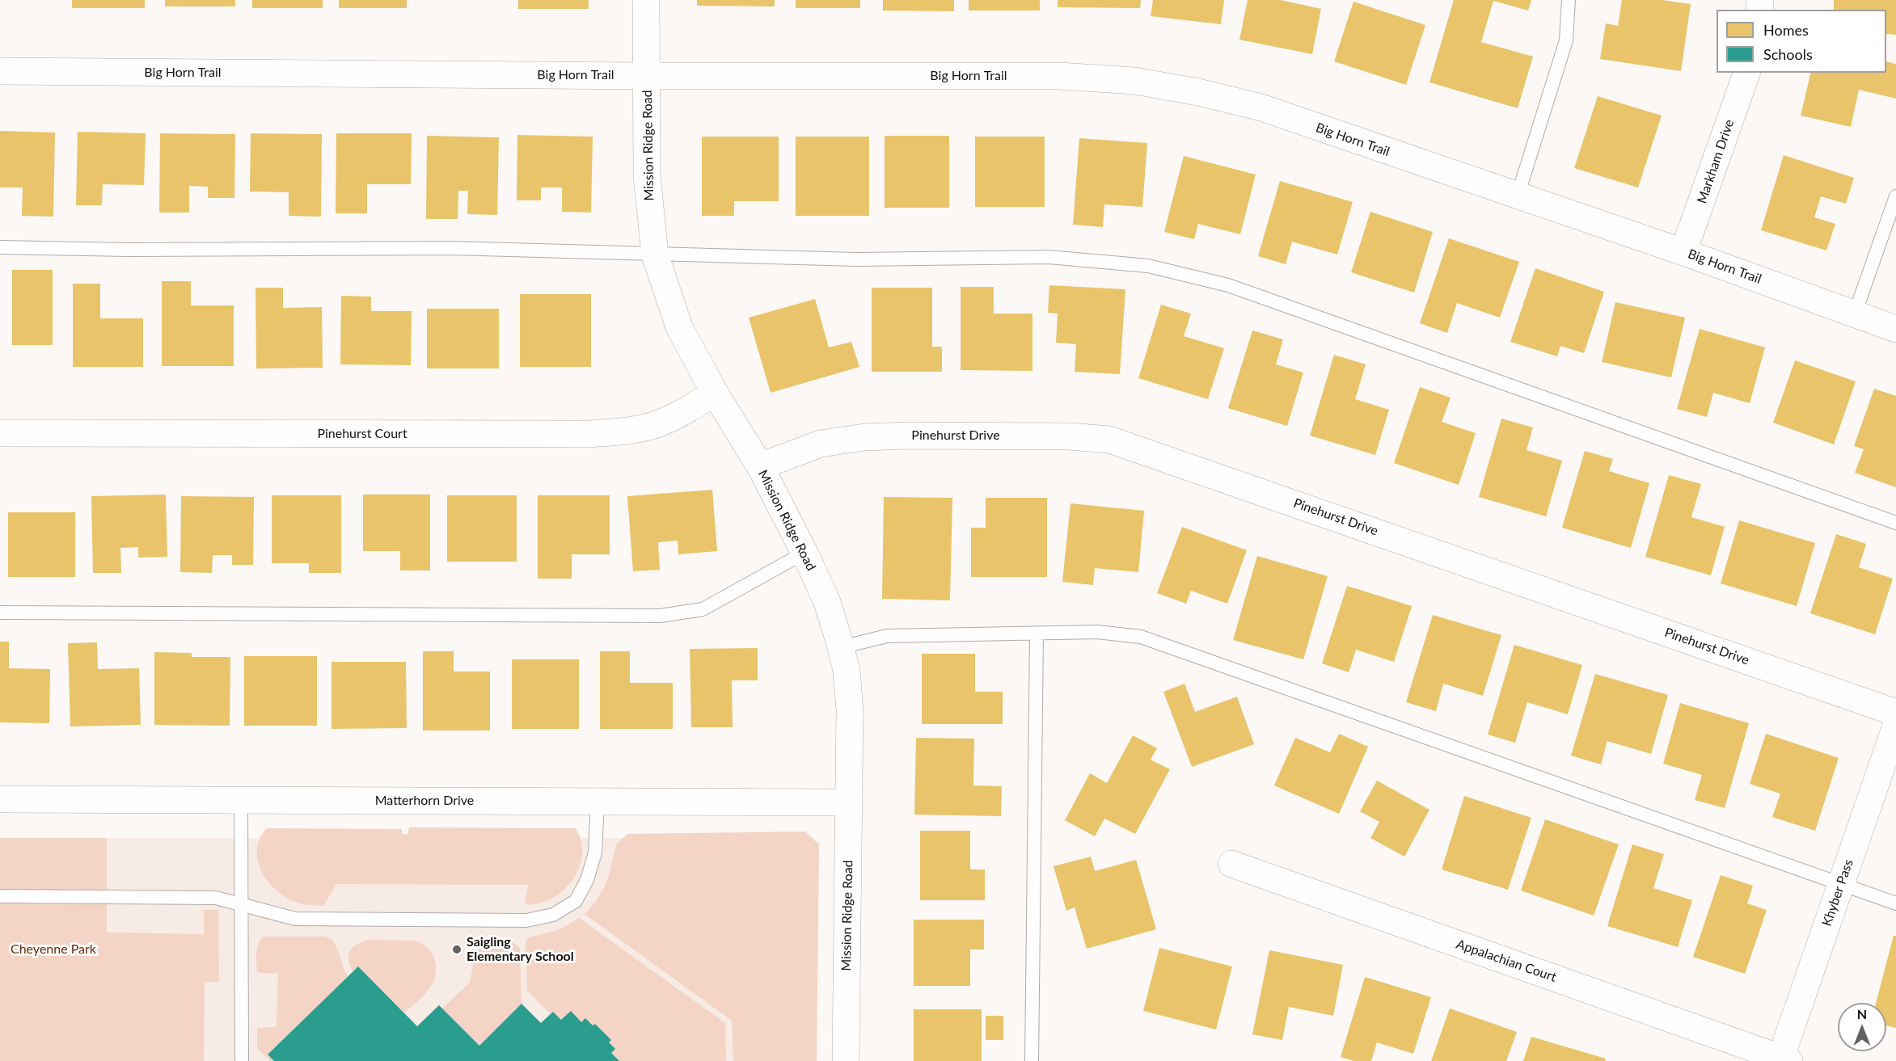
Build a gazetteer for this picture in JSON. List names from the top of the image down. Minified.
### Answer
{"streets":{"street":["Big Horn Trail","Mission Ridge Road","Markham Drive","Pinehurst Court","Pinehurst Drive","Matterhorn Drive","Khyber Pass","Appalachian Court"]},"crossings":[["Big Horn Trail","Mission Ridge Road"],["Big Horn Trail","Markham Drive"],["Mission Ridge Road","Pinehurst Court"],["Mission Ridge Road","Pinehurst Drive"],["Mission Ridge Road","Matterhorn Drive"],["Khyber Pass","Appalachian Court"]],"parks":["Cheyenne Park"],"places":["Saigling Elementary School"],"legend":["Homes","Schools"],"north":"top"}
